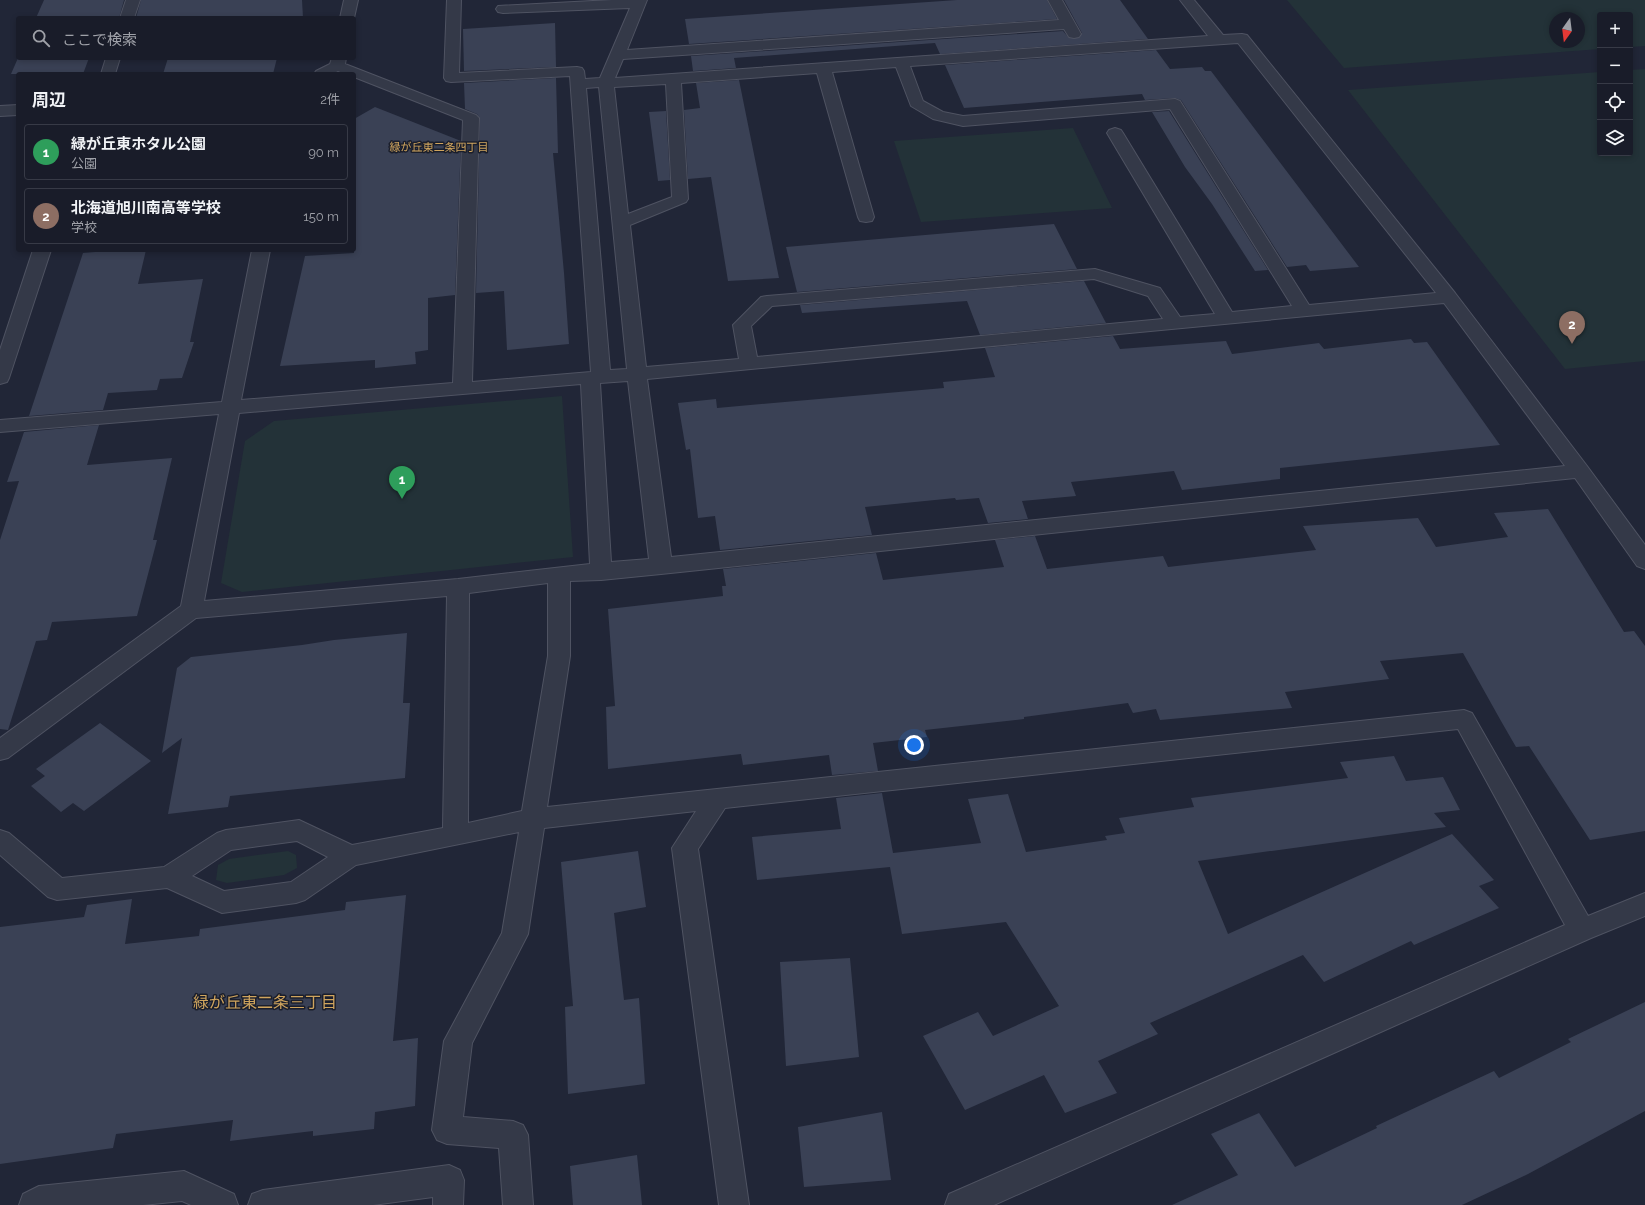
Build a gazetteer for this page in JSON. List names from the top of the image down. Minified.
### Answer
{"districts":["緑が丘東二条四丁目","緑が丘東二条三丁目"],"north":"bottom","page":{"map_buttons":["+","−"],"search":"ここで検索","heading":["周辺","2件"],"list":[{"mark":"1","name":"緑が丘東ホタル公園","note":"公園","value":"90 m"},{"mark":"2","name":"北海道旭川南高等学校","note":"学校","value":"150 m"}],"pins":["2","1"]}}
